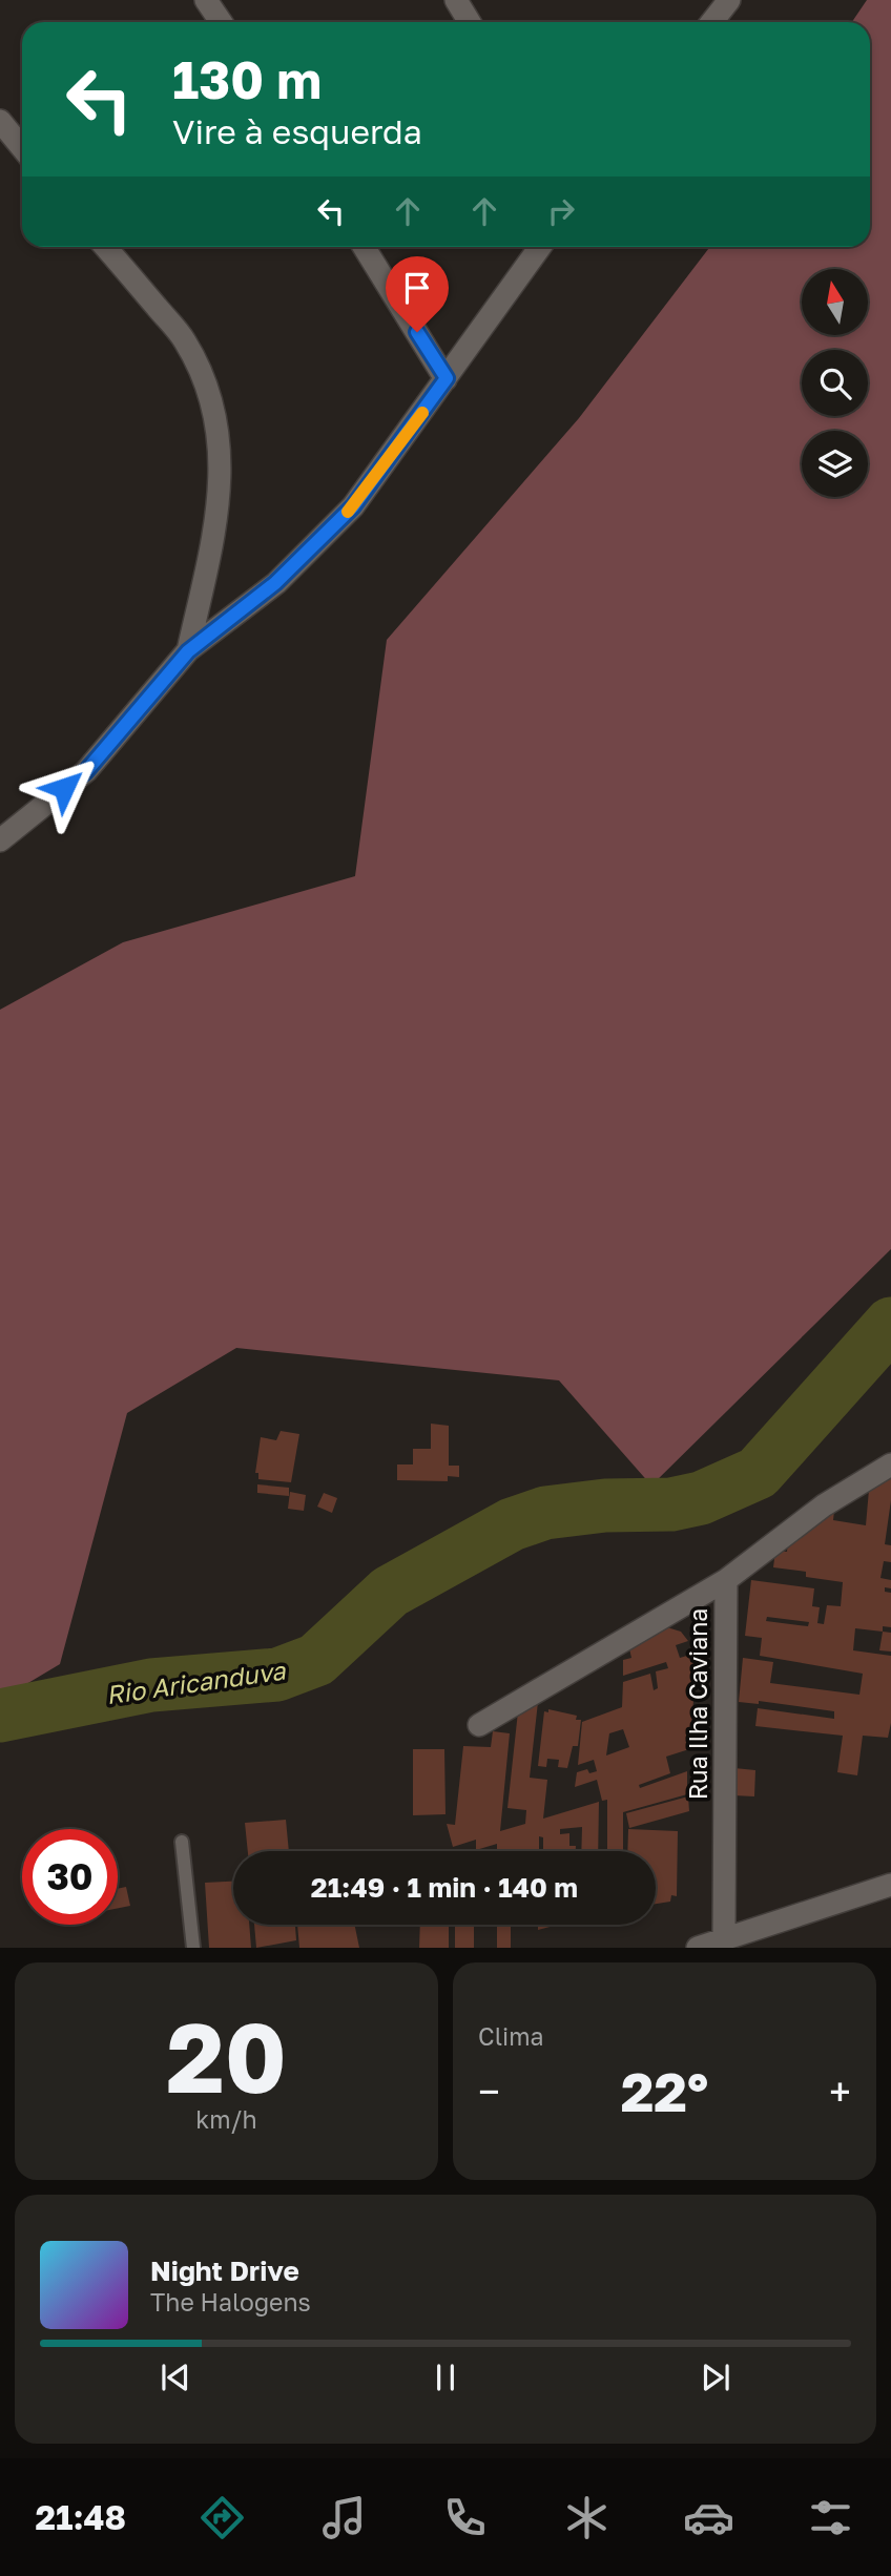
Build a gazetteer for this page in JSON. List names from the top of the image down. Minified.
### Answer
{"streets":{"street":["Rua Ilha Caviana"]},"water":["Rio Aricanduva"],"north":"top","page":{"turn":["130 m","Vire à esquerda"],"limit":"30","trip":"21:49 · 1 min · 140 m","tile":[["20","km/h"],"Clima"],"heat":["−","22°","+"],"song":["Night Drive","The Halogens"],"tabs":"21:48"}}
